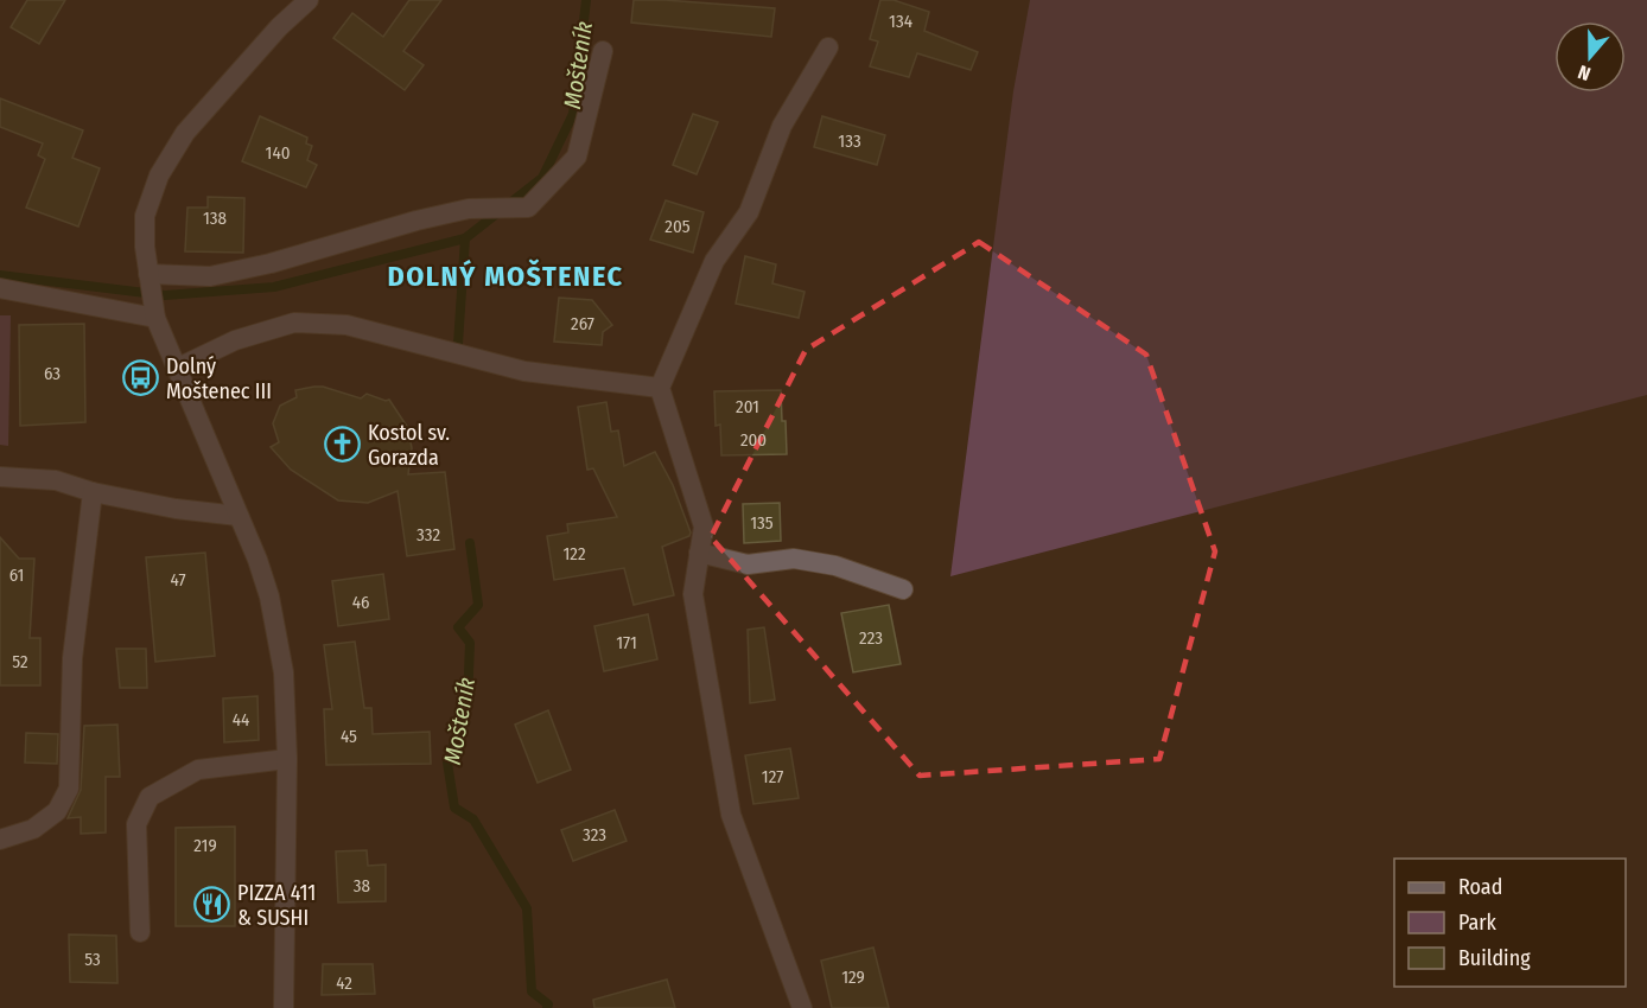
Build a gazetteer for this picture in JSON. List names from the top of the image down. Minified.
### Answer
{"districts":["DOLNÝ MOŠTENEC"],"water":["Mošteník"],"places":{"bus stop":["Dolný Moštenec III"],"church":["Kostol sv. Gorazda"],"restaurant":["PIZZA 411 & SUSHI"]},"house_numbers":["134","133","140","138","205","267","63","201","200","135","332","122","61","47","46","223","171","52","44","45","127","323","219","38","53","129","42"],"legend":["Road","Park","Building"],"north":"bottom"}
